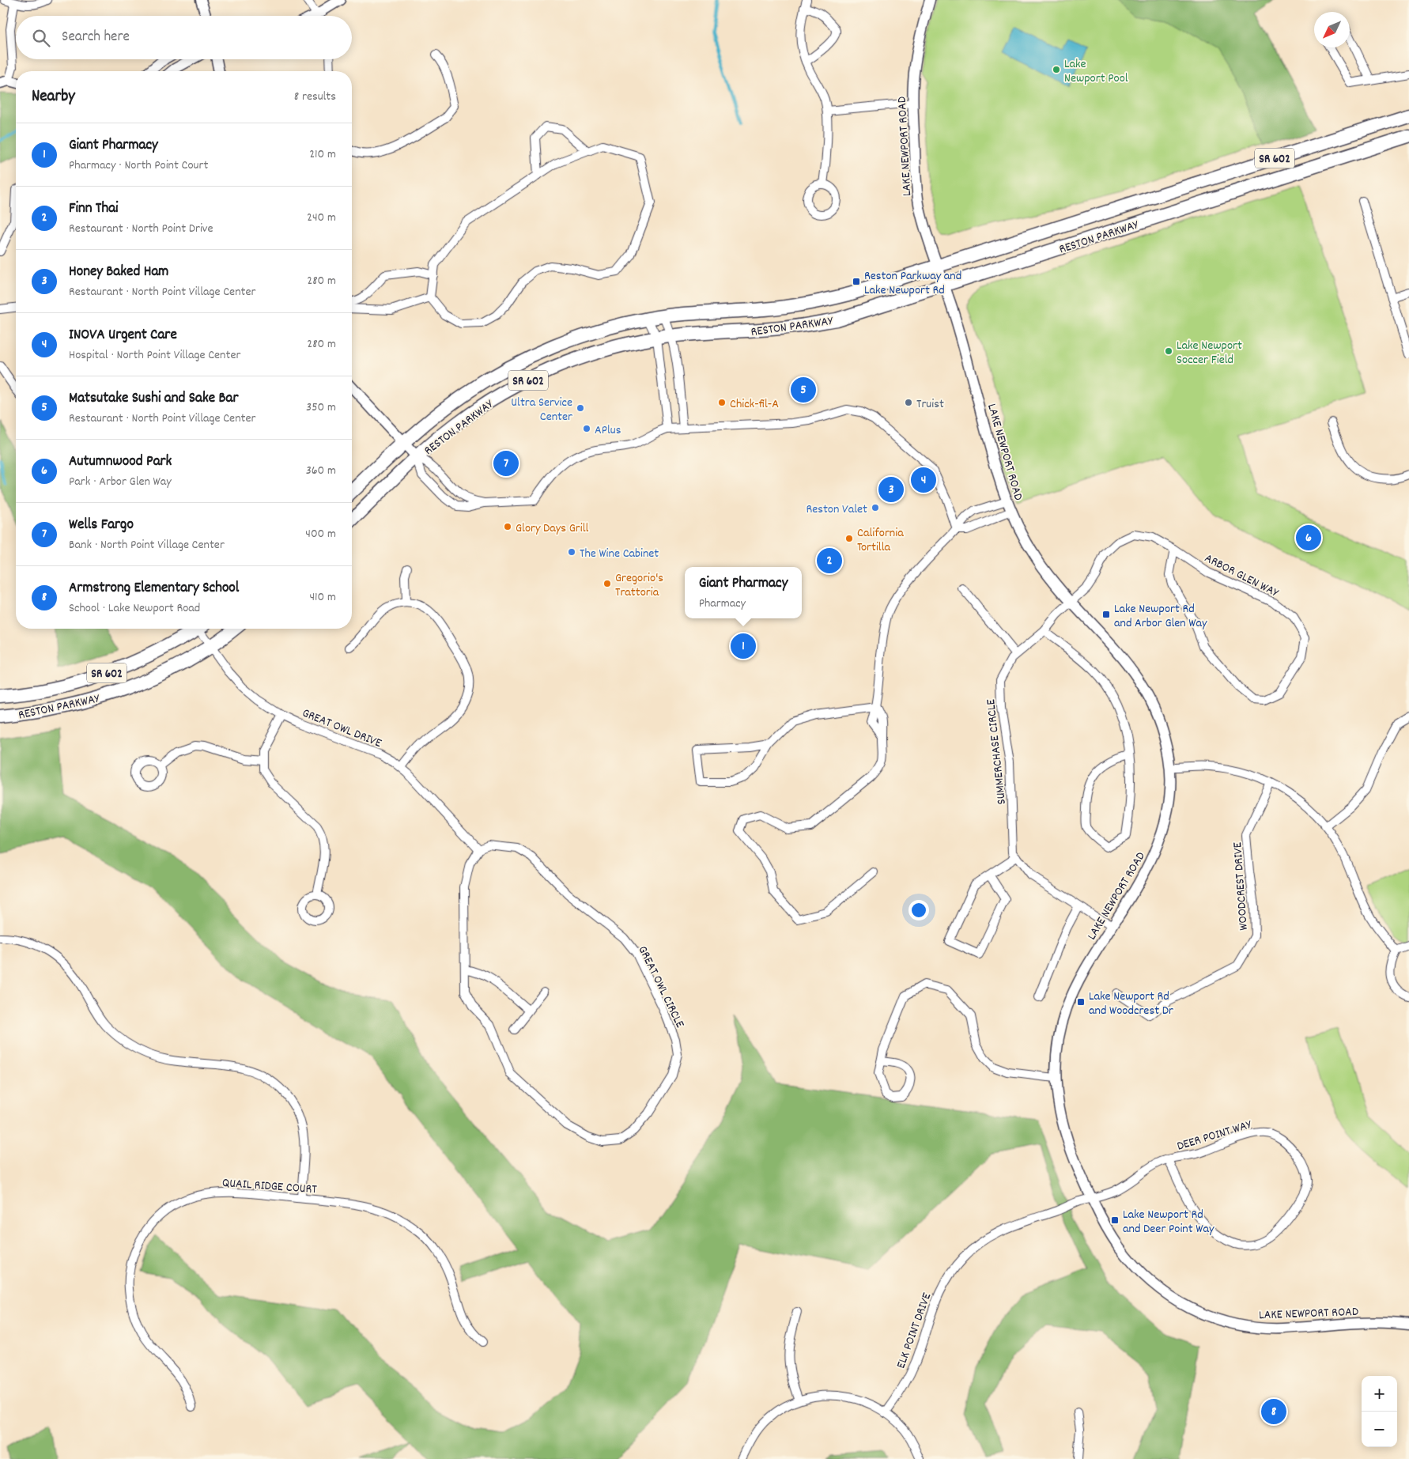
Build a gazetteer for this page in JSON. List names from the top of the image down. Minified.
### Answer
{"streets":{"main road":["SR 602","RESTON PARKWAY"],"street":["LAKE NEWPORT ROAD","ARBOR GLEN WAY","GREAT OWL DRIVE","SUMMERCHASE CIRCLE","WOODCREST DRIVE","GREAT OWL CIRCLE","DEER POINT WAY","QUAIL RIDGE COURT","ELK POINT DRIVE"]},"crossings":[["LAKE NEWPORT ROAD","RESTON PARKWAY"],["LAKE NEWPORT ROAD","ARBOR GLEN WAY"],["LAKE NEWPORT ROAD","SUMMERCHASE CIRCLE"],["LAKE NEWPORT ROAD","DEER POINT WAY"],["LAKE NEWPORT ROAD","ELK POINT DRIVE"],["RESTON PARKWAY","GREAT OWL DRIVE"],["ARBOR GLEN WAY","SUMMERCHASE CIRCLE"],["GREAT OWL DRIVE","GREAT OWL CIRCLE"],["DEER POINT WAY","ELK POINT DRIVE"]],"places":{"other":["Lake Newport Pool","Lake Newport Soccer Field","Chick-fil-A","Truist","Ultra Service Center","APlus","Reston Valet","Glory Days Grill","California Tortilla","The Wine Cabinet","Gregorio's Trattoria"],"transit":["Reston Parkway and Lake Newport Rd","Lake Newport Rd and Arbor Glen Way","Lake Newport Rd and Woodcrest Dr","Lake Newport Rd and Deer Point Way"]},"north":"bottom left","page":{"search":"Search here","heading":["Nearby","8 results"],"list":[{"mark":"1","name":"Giant Pharmacy","note":"Pharmacy · North Point Court","value":"210 m"},{"mark":"2","name":"Finn Thai","note":"Restaurant · North Point Drive","value":"240 m"},{"mark":"3","name":"Honey Baked Ham","note":"Restaurant · North Point Village Center","value":"280 m"},{"mark":"4","name":"INOVA Urgent Care","note":"Hospital · North Point Village Center","value":"280 m"},{"mark":"5","name":"Matsutake Sushi and Sake Bar","note":"Restaurant · North Point Village Center","value":"350 m"},{"mark":"6","name":"Autumnwood Park","note":"Park · Arbor Glen Way","value":"360 m"},{"mark":"7","name":"Wells Fargo","note":"Bank · North Point Village Center","value":"400 m"},{"mark":"8","name":"Armstrong Elementary School","note":"School · Lake Newport Road","value":"410 m"}],"pins":["5","7","4","3","6","2","1","8"],"popup":["Giant Pharmacy","Pharmacy"],"map_buttons":["+","−"]}}
